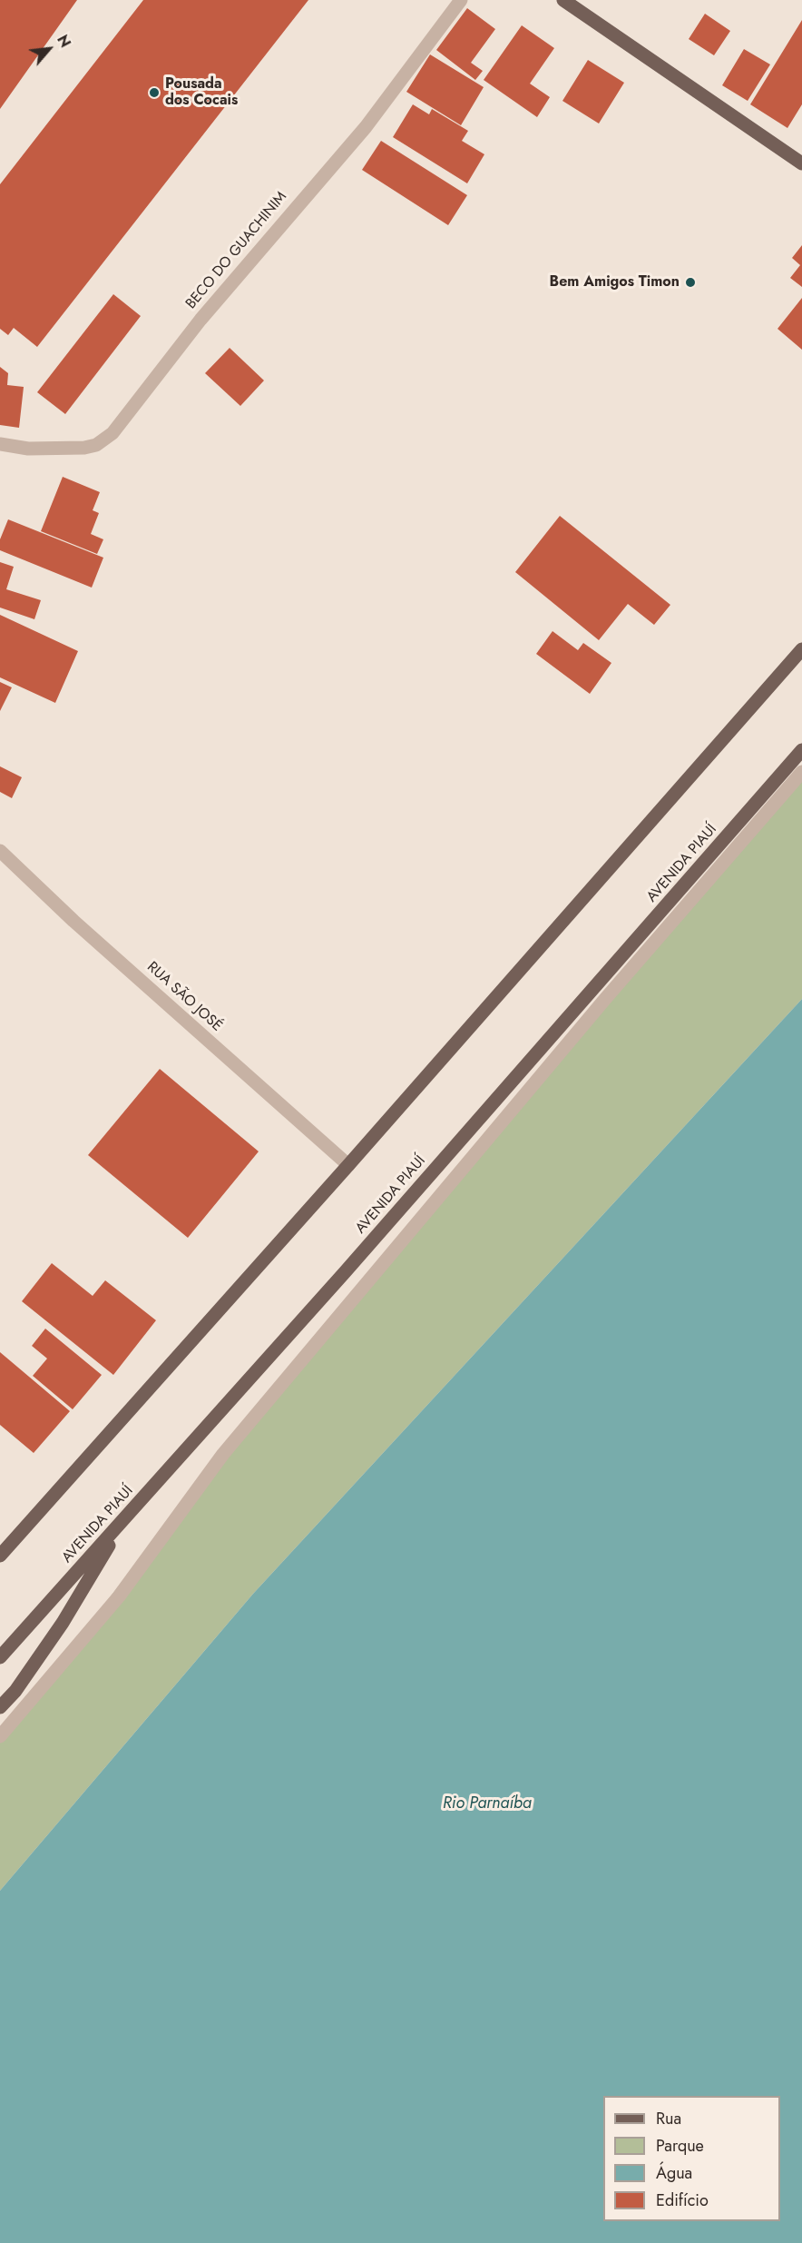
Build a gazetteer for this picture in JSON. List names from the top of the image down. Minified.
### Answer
{"streets":{"main road":["AVENIDA PIAUÍ"],"street":["BECO DO GUACHINIM","RUA SÃO JOSÉ"]},"water":["Rio Parnaíba"],"places":["Pousada dos Cocais","Bem Amigos Timon"],"legend":["Rua","Parque","Água","Edifício"],"north":"top right"}
